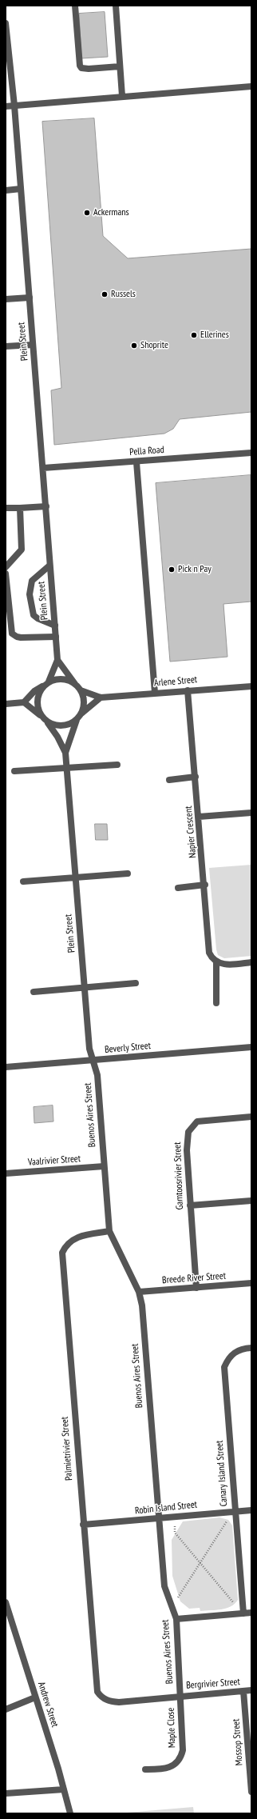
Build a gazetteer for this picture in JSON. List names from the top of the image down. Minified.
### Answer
{"streets":{"street":["Plein Street","Pella Road","Arlene Street","Napier Crescent","Beverly Street","Buenos Aires Street","Vaalrivier Street","Gamtoosrivier Street","Breede River Street","Palmietrivier Street","Canary Island Street","Robin Island Street","Bergrivier Street","Andrew Street","Maple Close","Mossop Street"]},"crossings":[["Plein Street","Pella Road"],["Plein Street","Arlene Street"],["Plein Street","Beverly Street"],["Plein Street","Buenos Aires Street"],["Arlene Street","Napier Crescent"],["Beverly Street","Buenos Aires Street"],["Buenos Aires Street","Vaalrivier Street"],["Buenos Aires Street","Breede River Street"],["Buenos Aires Street","Palmietrivier Street"],["Buenos Aires Street","Robin Island Street"],["Buenos Aires Street","Bergrivier Street"],["Buenos Aires Street","Maple Close"],["Gamtoosrivier Street","Breede River Street"],["Palmietrivier Street","Robin Island Street"],["Palmietrivier Street","Bergrivier Street"],["Canary Island Street","Robin Island Street"],["Bergrivier Street","Maple Close"],["Bergrivier Street","Mossop Street"]],"places":["Ackermans","Russels","Ellerines","Shoprite","Pick n Pay"]}
